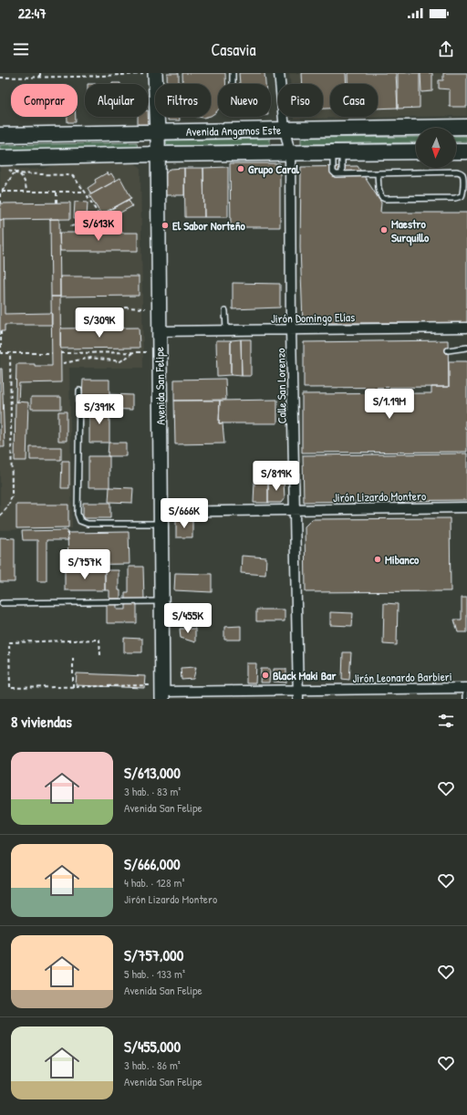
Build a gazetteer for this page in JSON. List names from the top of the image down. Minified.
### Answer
{"streets":{"main road":["Avenida Angamos Este"],"street":["Jirón Domingo Elías","Avenida San Felipe","Calle San Lorenzo","Jirón Lizardo Montero","Jirón Leonardo Barbieri"]},"crossings":[["Avenida Angamos Este","Avenida San Felipe"],["Avenida Angamos Este","Calle San Lorenzo"],["Jirón Domingo Elías","Avenida San Felipe"],["Jirón Domingo Elías","Calle San Lorenzo"],["Avenida San Felipe","Jirón Lizardo Montero"],["Avenida San Felipe","Jirón Leonardo Barbieri"],["Calle San Lorenzo","Jirón Lizardo Montero"],["Calle San Lorenzo","Jirón Leonardo Barbieri"]],"places":["Grupo Caral","El Sabor Norteño","Maestro Surquillo","Mibanco","Black Maki Bar"],"north":"bottom","page":{"status":"22:47","header":"Casavia","chip":["Comprar","Alquilar","Filtros","Nuevo","Piso","Casa"],"price":["S/613K","S/309K","S/1.19M","S/391K","S/819K","S/666K","S/757K","S/455K"],"heading":"8 viviendas","list":[{"name":"S/613,000","note":"3 hab. · 83 m² · Avenida San Felipe"},{"name":"S/666,000","note":"4 hab. · 128 m² · Jirón Lizardo Montero"},{"name":"S/757,000","note":"5 hab. · 133 m² · Avenida San Felipe"},{"name":"S/455,000","note":"3 hab. · 86 m² · Avenida San Felipe"}]}}
